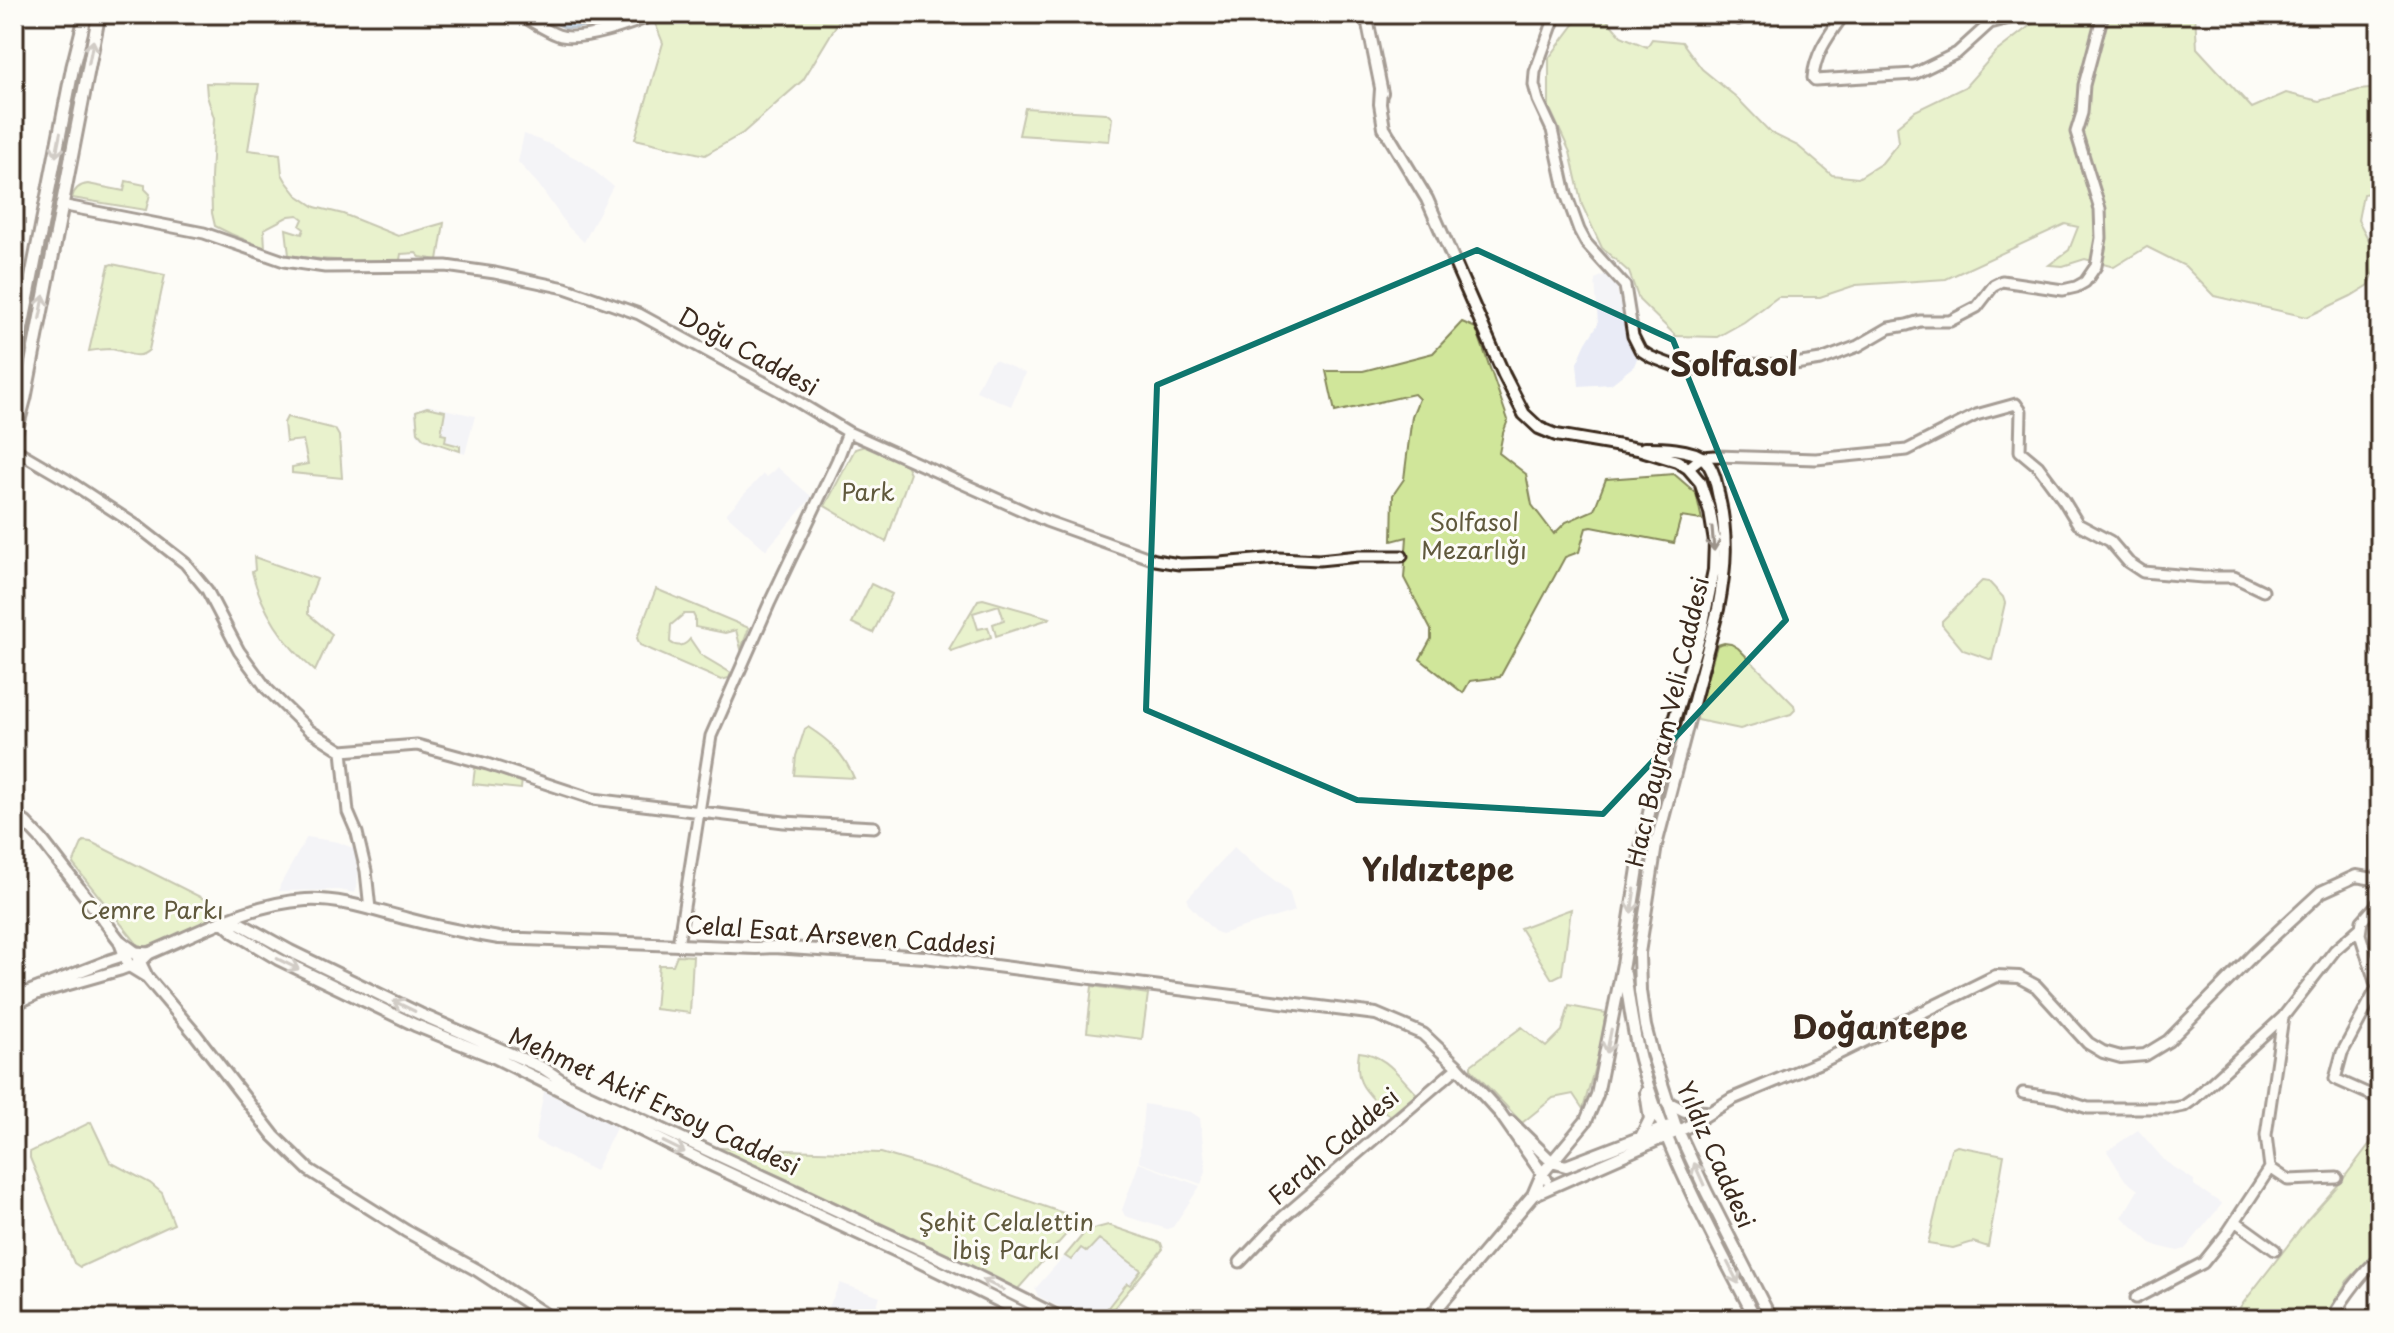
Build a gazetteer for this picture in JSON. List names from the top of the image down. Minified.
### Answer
{"streets":{"main road":["Hacı Bayram Veli Caddesi","Celal Esat Arseven Caddesi","Mehmet Akif Ersoy Caddesi","Yıldız Caddesi"],"street":["Doğu Caddesi","Ferah Caddesi"]},"crossings":[["Hacı Bayram Veli Caddesi","Yıldız Caddesi"],["Celal Esat Arseven Caddesi","Mehmet Akif Ersoy Caddesi"],["Celal Esat Arseven Caddesi","Ferah Caddesi"]],"districts":["Solfasol","Yıldıztepe","Doğantepe"],"parks":["Park","Solfasol Mezarlığı","Cemre Parkı","Şehit Celalettin İbiş Parkı"]}
